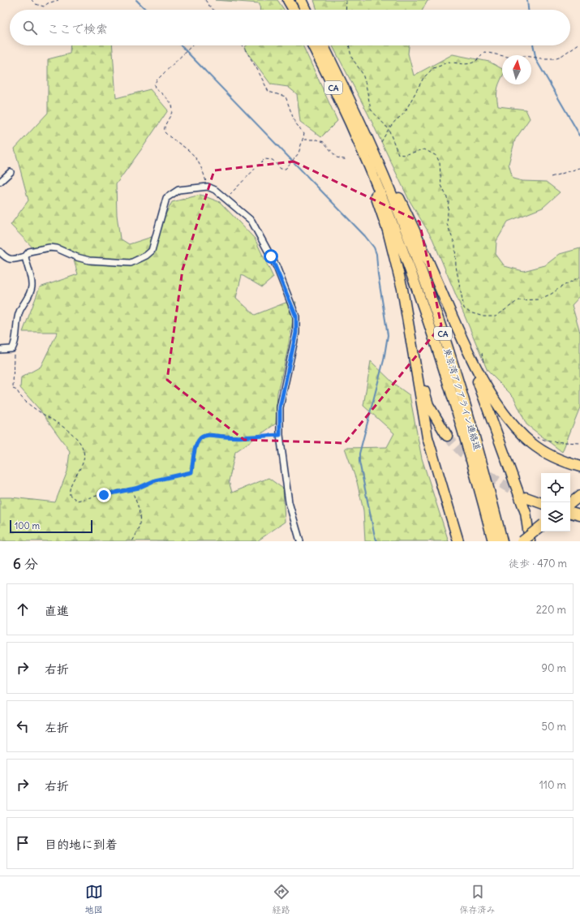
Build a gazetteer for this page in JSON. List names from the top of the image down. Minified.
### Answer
{"streets":{"highway":["CA","東京湾アクアライン連絡道"]},"crossings":[["CA","東京湾アクアライン連絡道"]],"scale_bar":"100 m","north":"top","page":{"search":"ここで検索","scale":"100 m","heading":["6 分","徒歩 · 470 m"],"list":[["直進","220 m"],["右折","90 m"],["左折","50 m"],["右折","110 m"],"目的地に到着"],"nav":["地図","経路","保存済み"]}}
